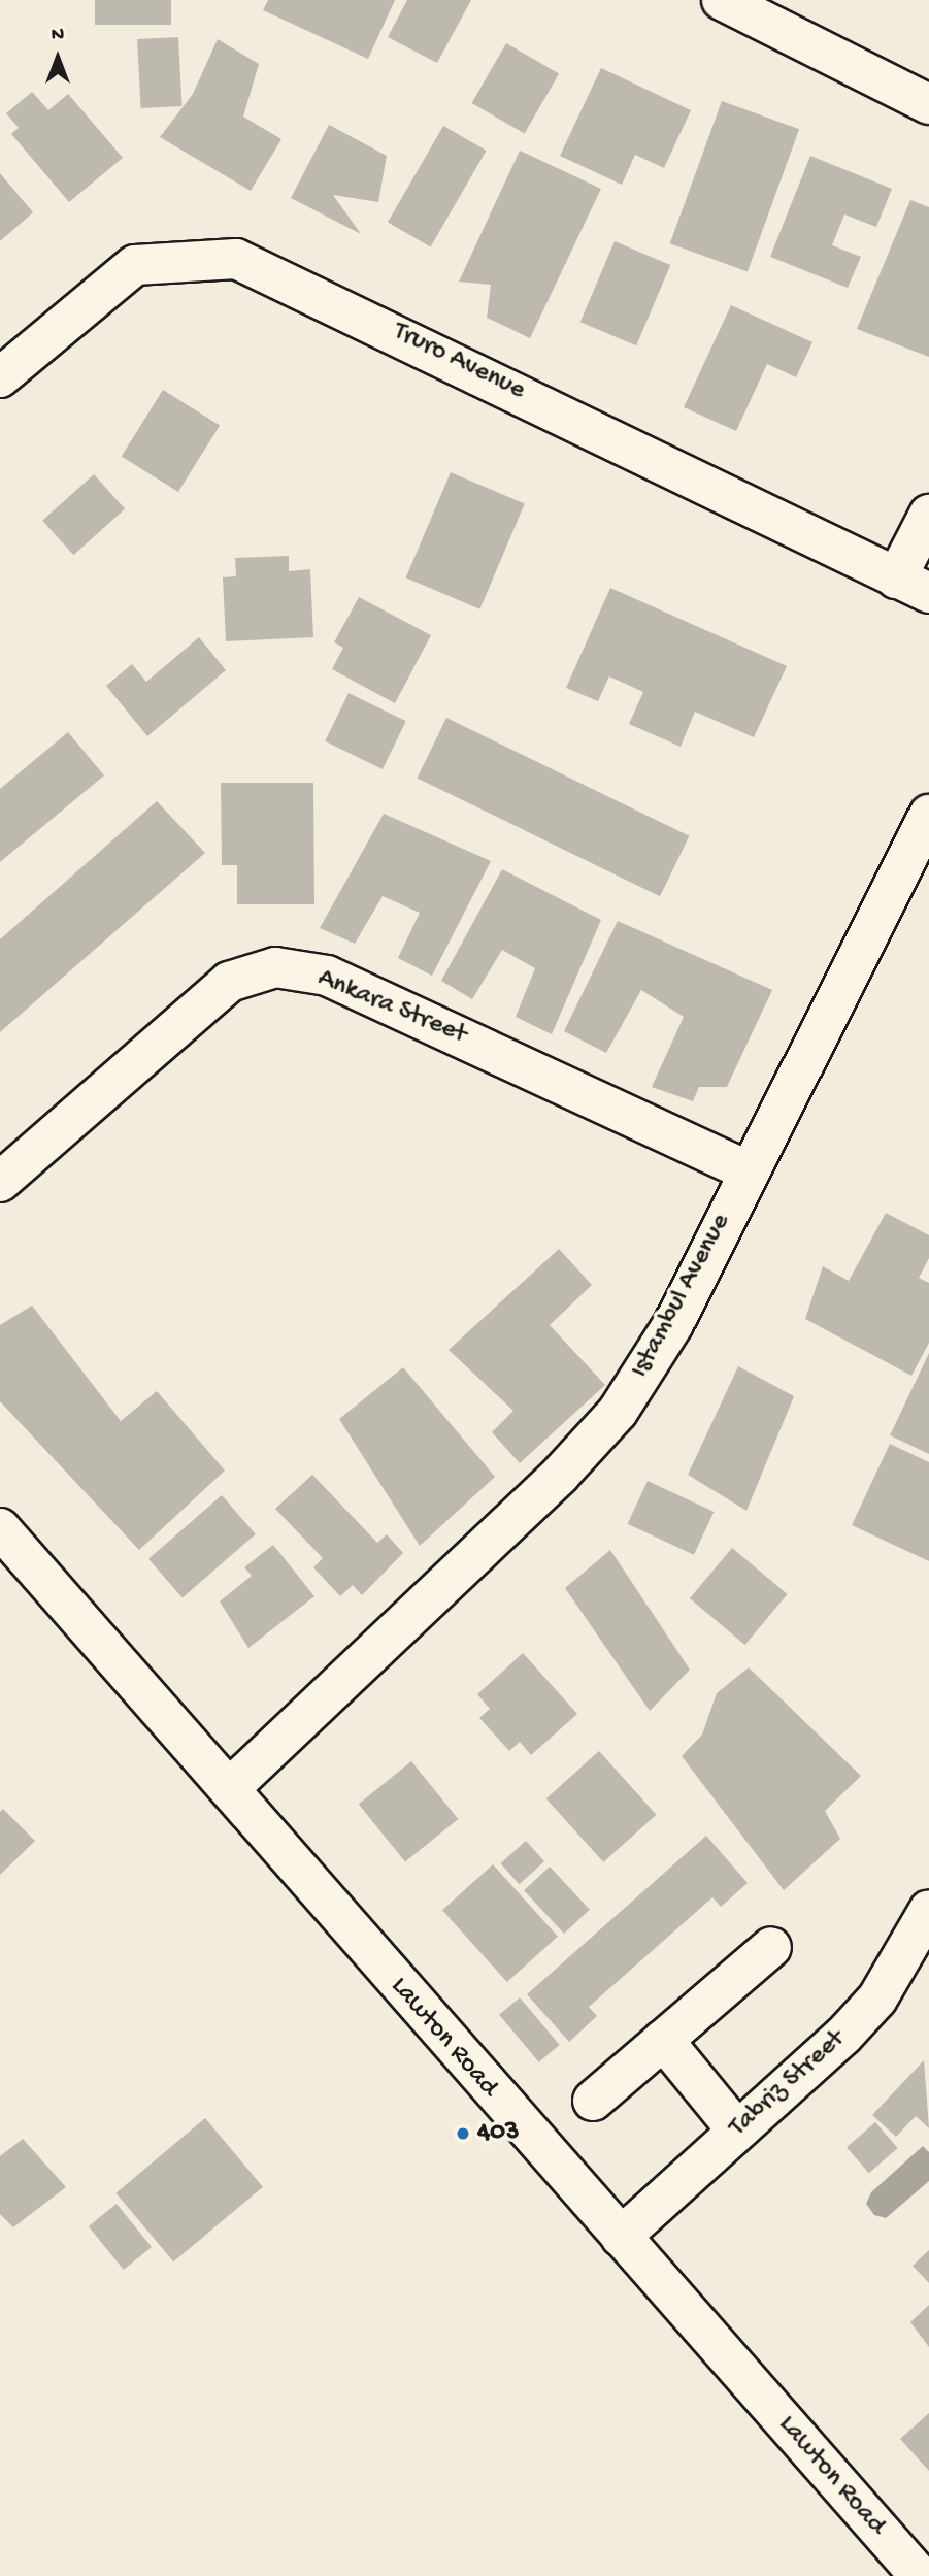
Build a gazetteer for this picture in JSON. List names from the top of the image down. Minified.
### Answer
{"streets":{"street":["Truro Avenue","Ankara Street","Istambul Avenue","Lawton Road","Tabriz Street"]},"crossings":[["Ankara Street","Istambul Avenue"],["Istambul Avenue","Lawton Road"],["Lawton Road","Tabriz Street"]],"places":["403"],"north":"top"}
